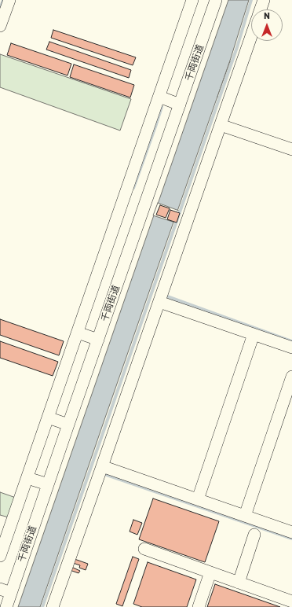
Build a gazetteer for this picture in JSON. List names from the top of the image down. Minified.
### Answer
{"streets":{"street":["千両街道"]},"north":"top"}
